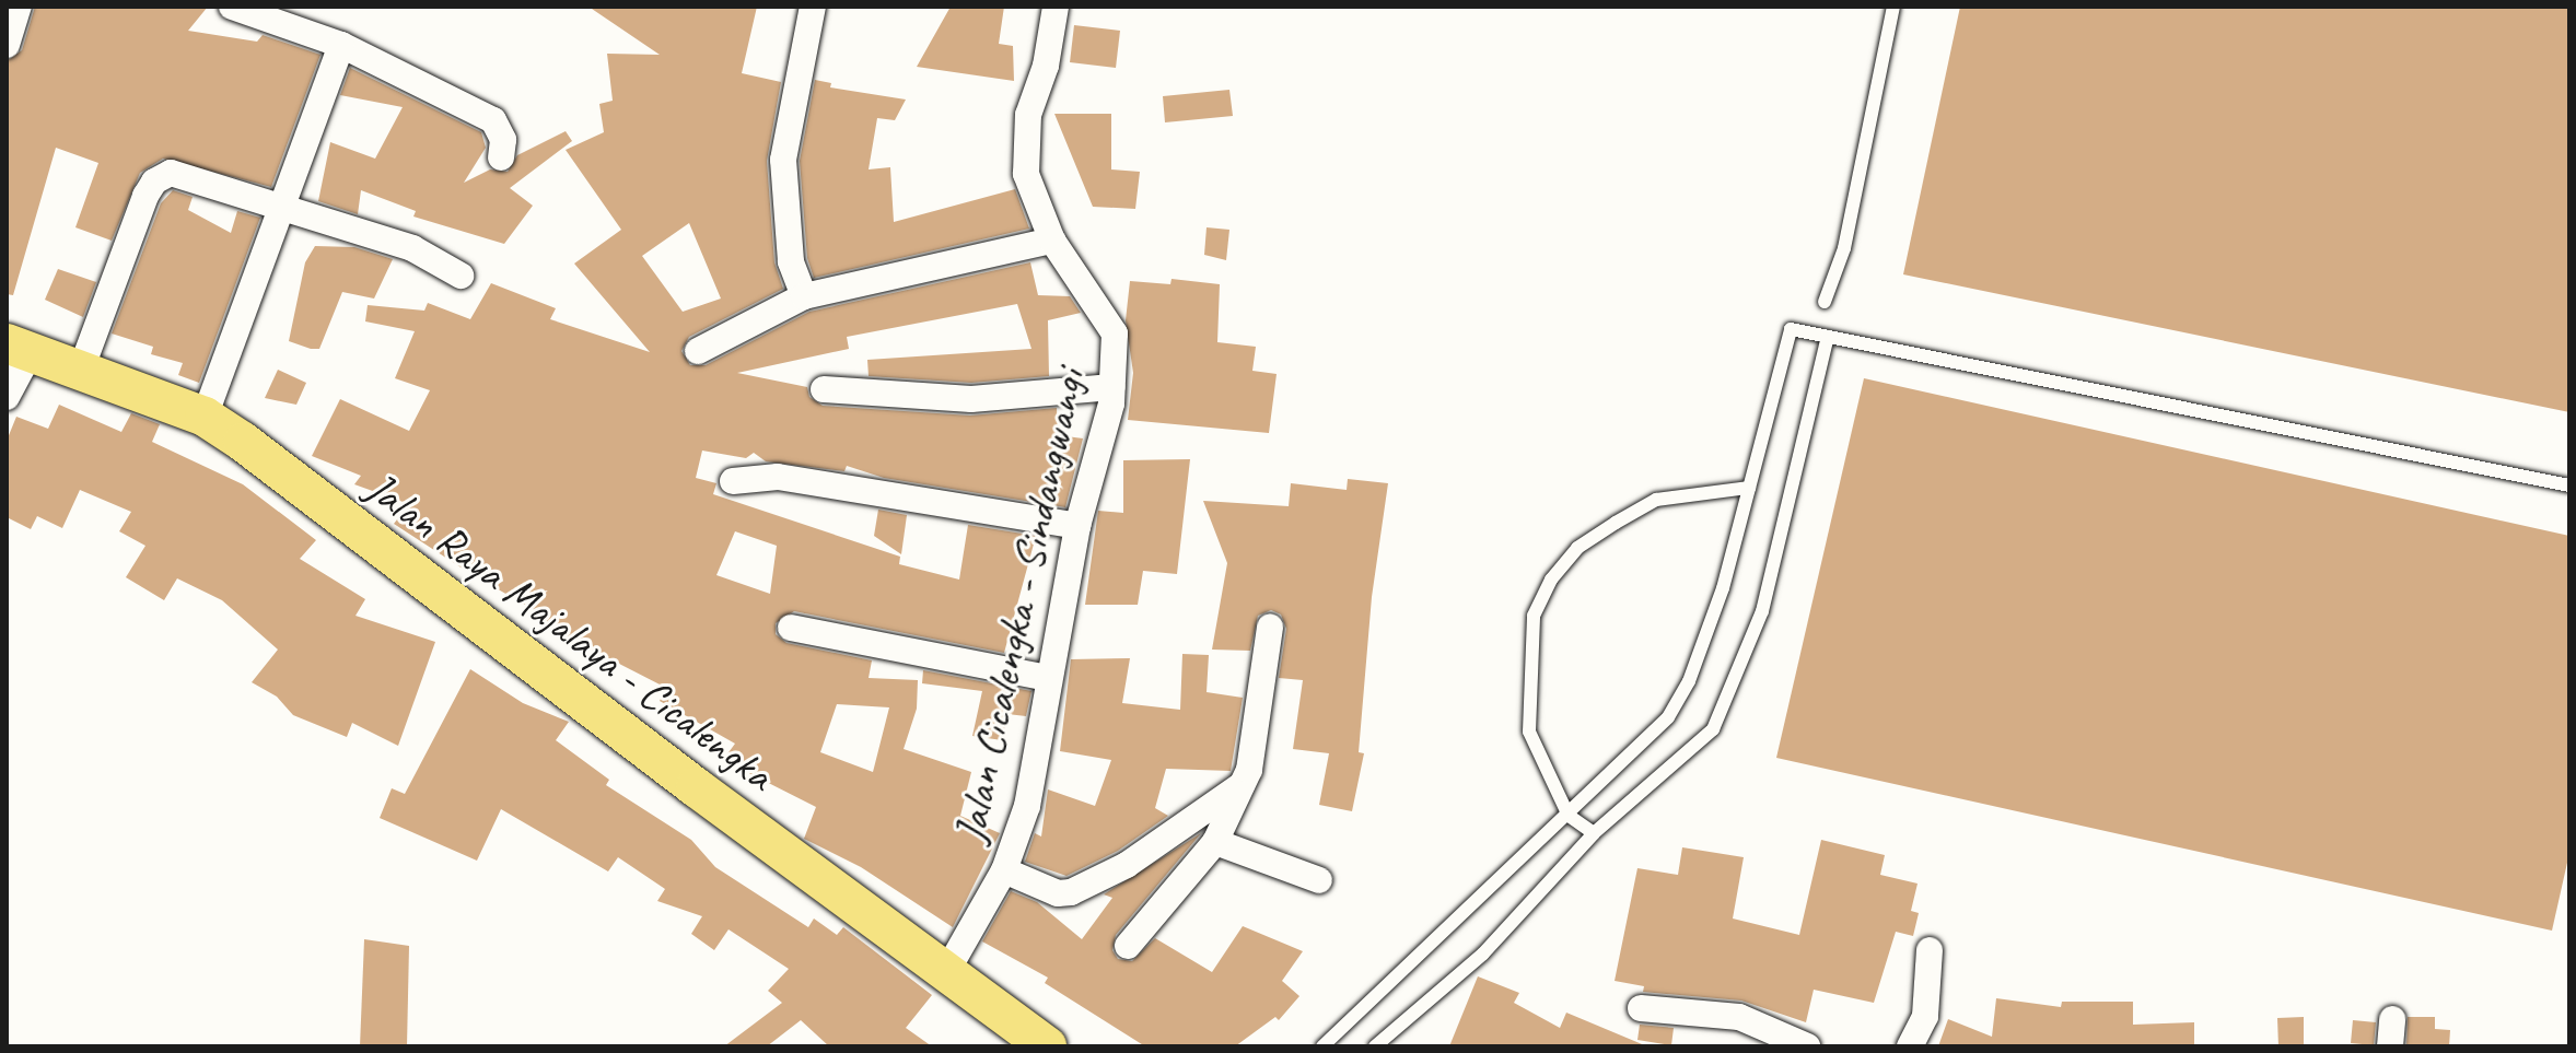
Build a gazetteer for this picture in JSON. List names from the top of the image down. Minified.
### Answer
{"streets":{"main road":["Jalan Raya Majalaya - Cicalengka"],"street":["Jalan Cicalengka - Sindangwangi"]},"crossings":[["Jalan Cicalengka - Sindangwangi","Jalan Raya Majalaya - Cicalengka"]]}
